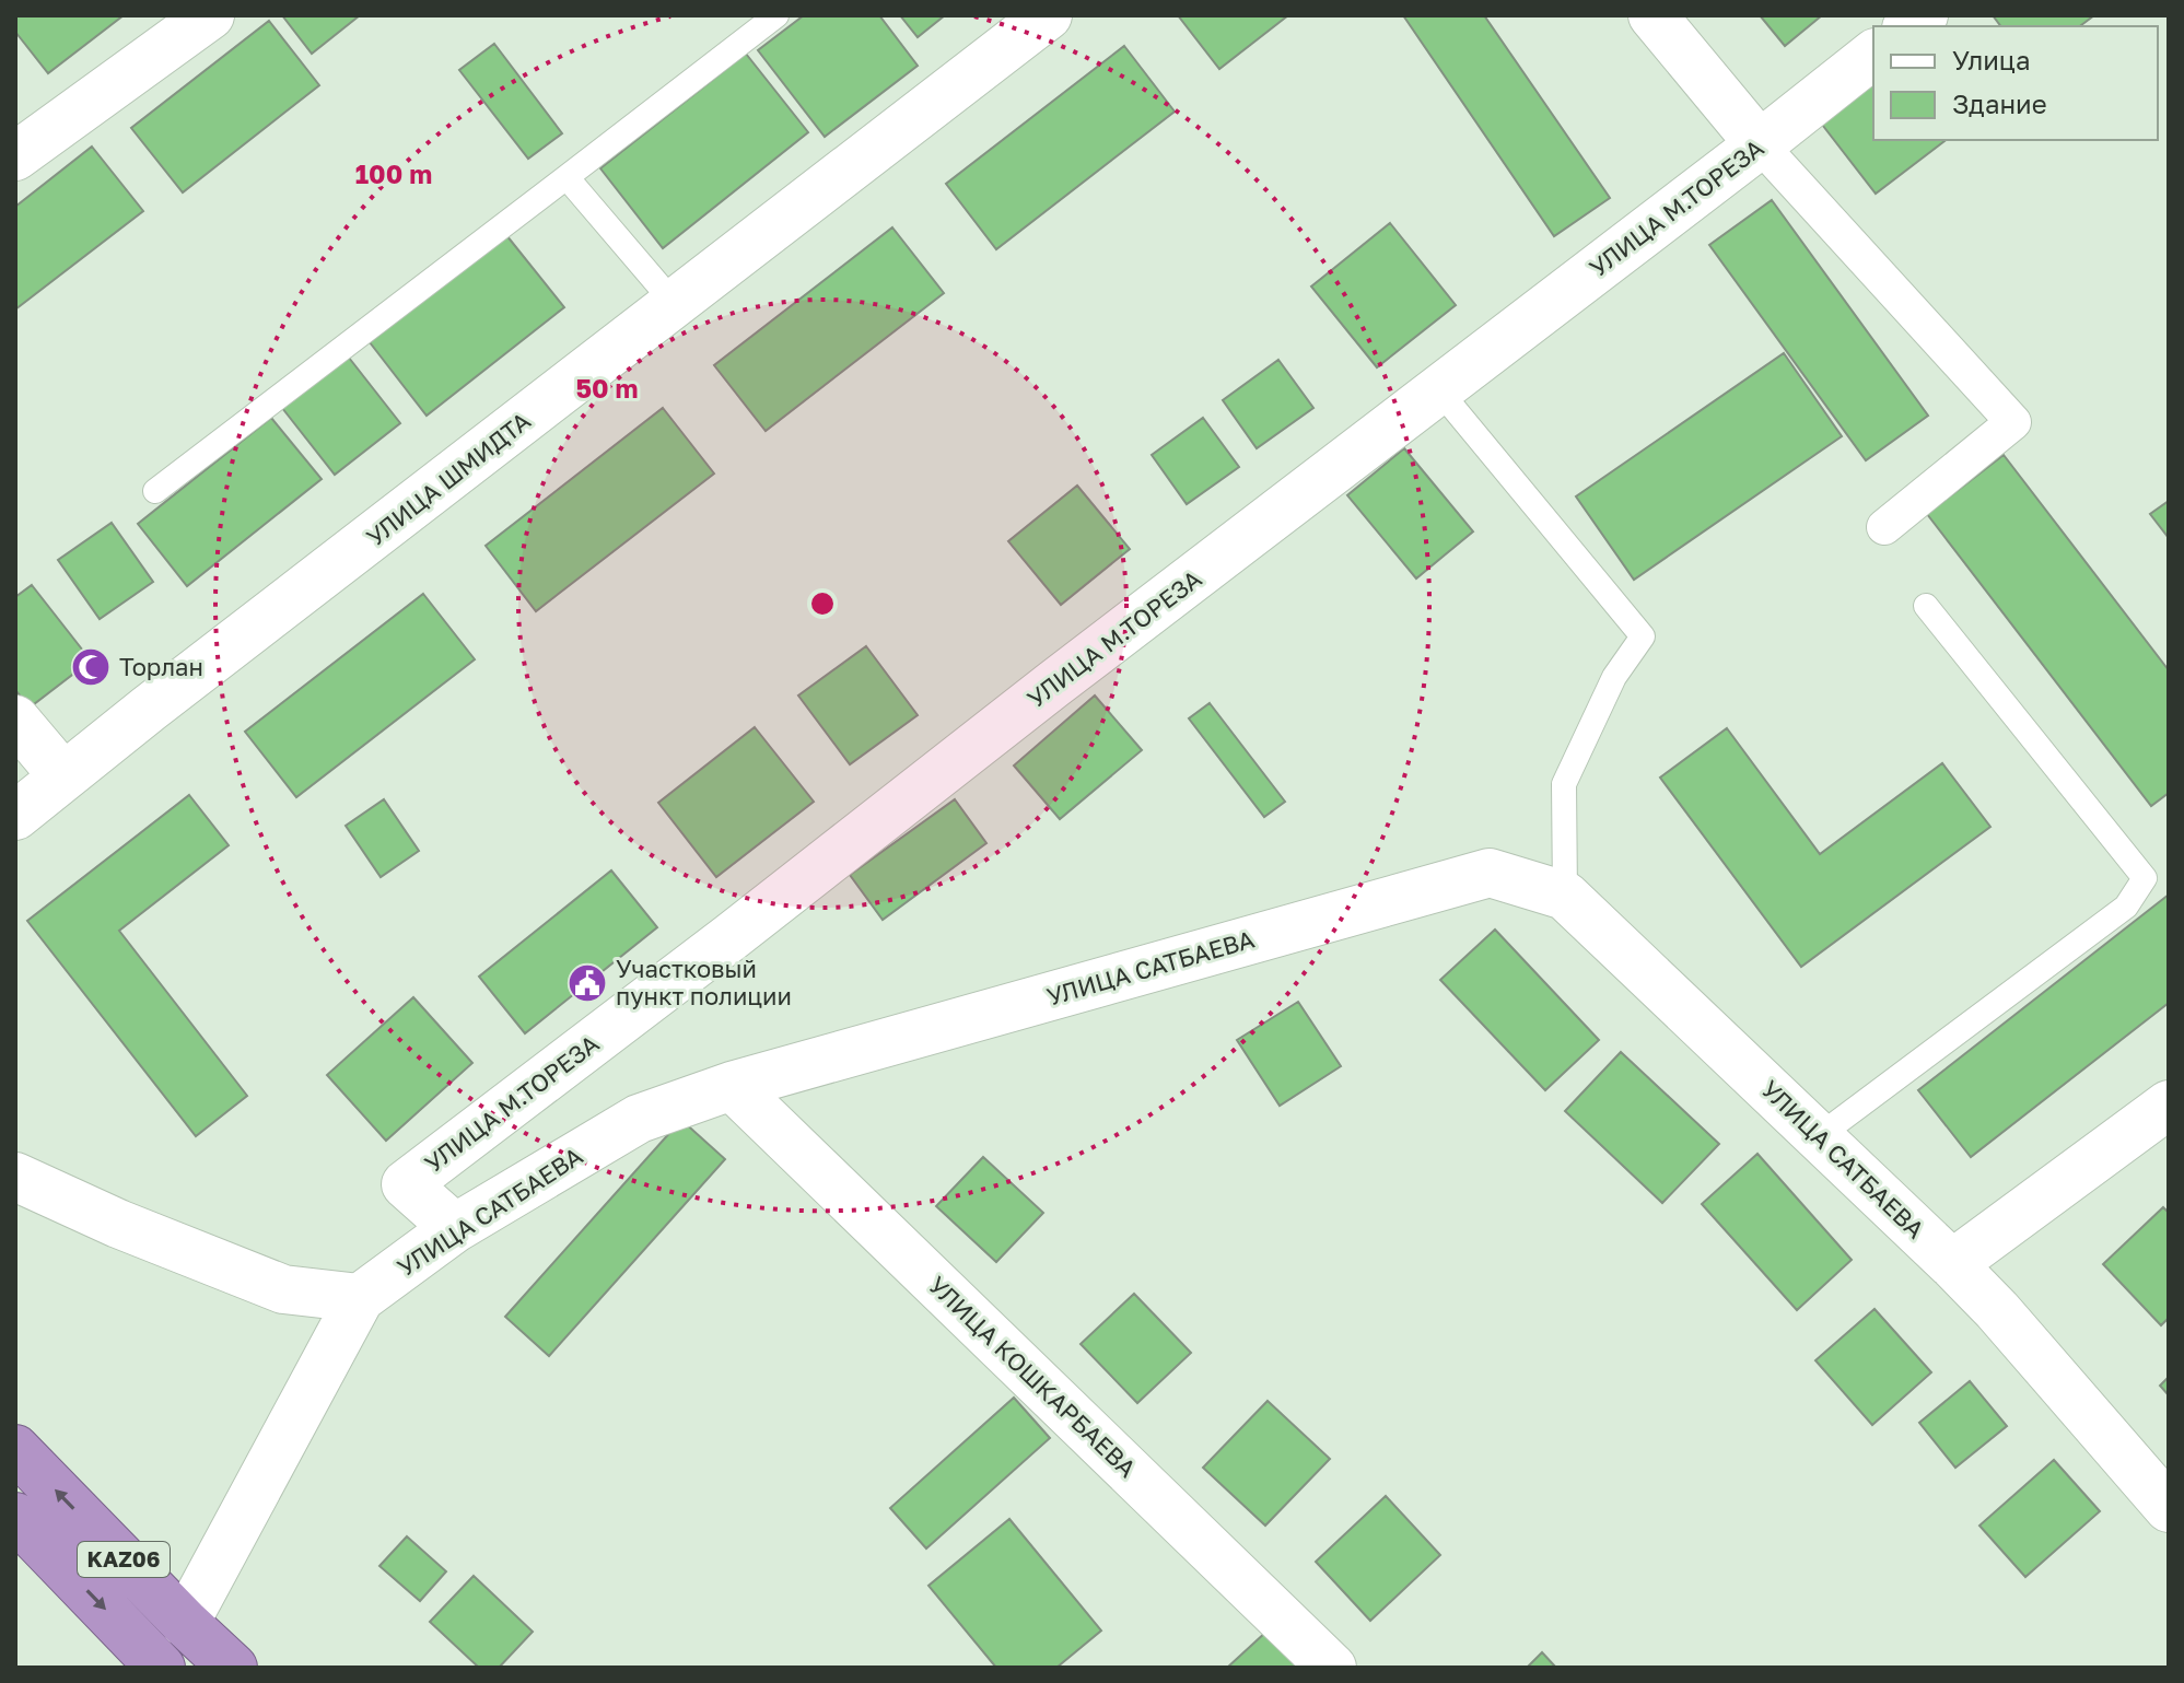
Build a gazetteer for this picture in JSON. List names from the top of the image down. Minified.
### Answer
{"streets":{"highway":["KАZ06"],"street":["УЛИЦА М.ТОРЕЗА","УЛИЦА ШМИДТА","УЛИЦА САТБАЕВА","УЛИЦА КОШКАРБАЕВА"]},"crossings":[["УЛИЦА М.ТОРЕЗА","УЛИЦА САТБАЕВА"],["УЛИЦА САТБАЕВА","УЛИЦА КОШКАРБАЕВА"],["УЛИЦА САТБАЕВА","KАZ06"]],"places":{"mosque":["Торлан"],"public building":["Участковый пункт полиции"]},"legend":["Улица","Здание"],"rings":["100 m","50 m"]}
